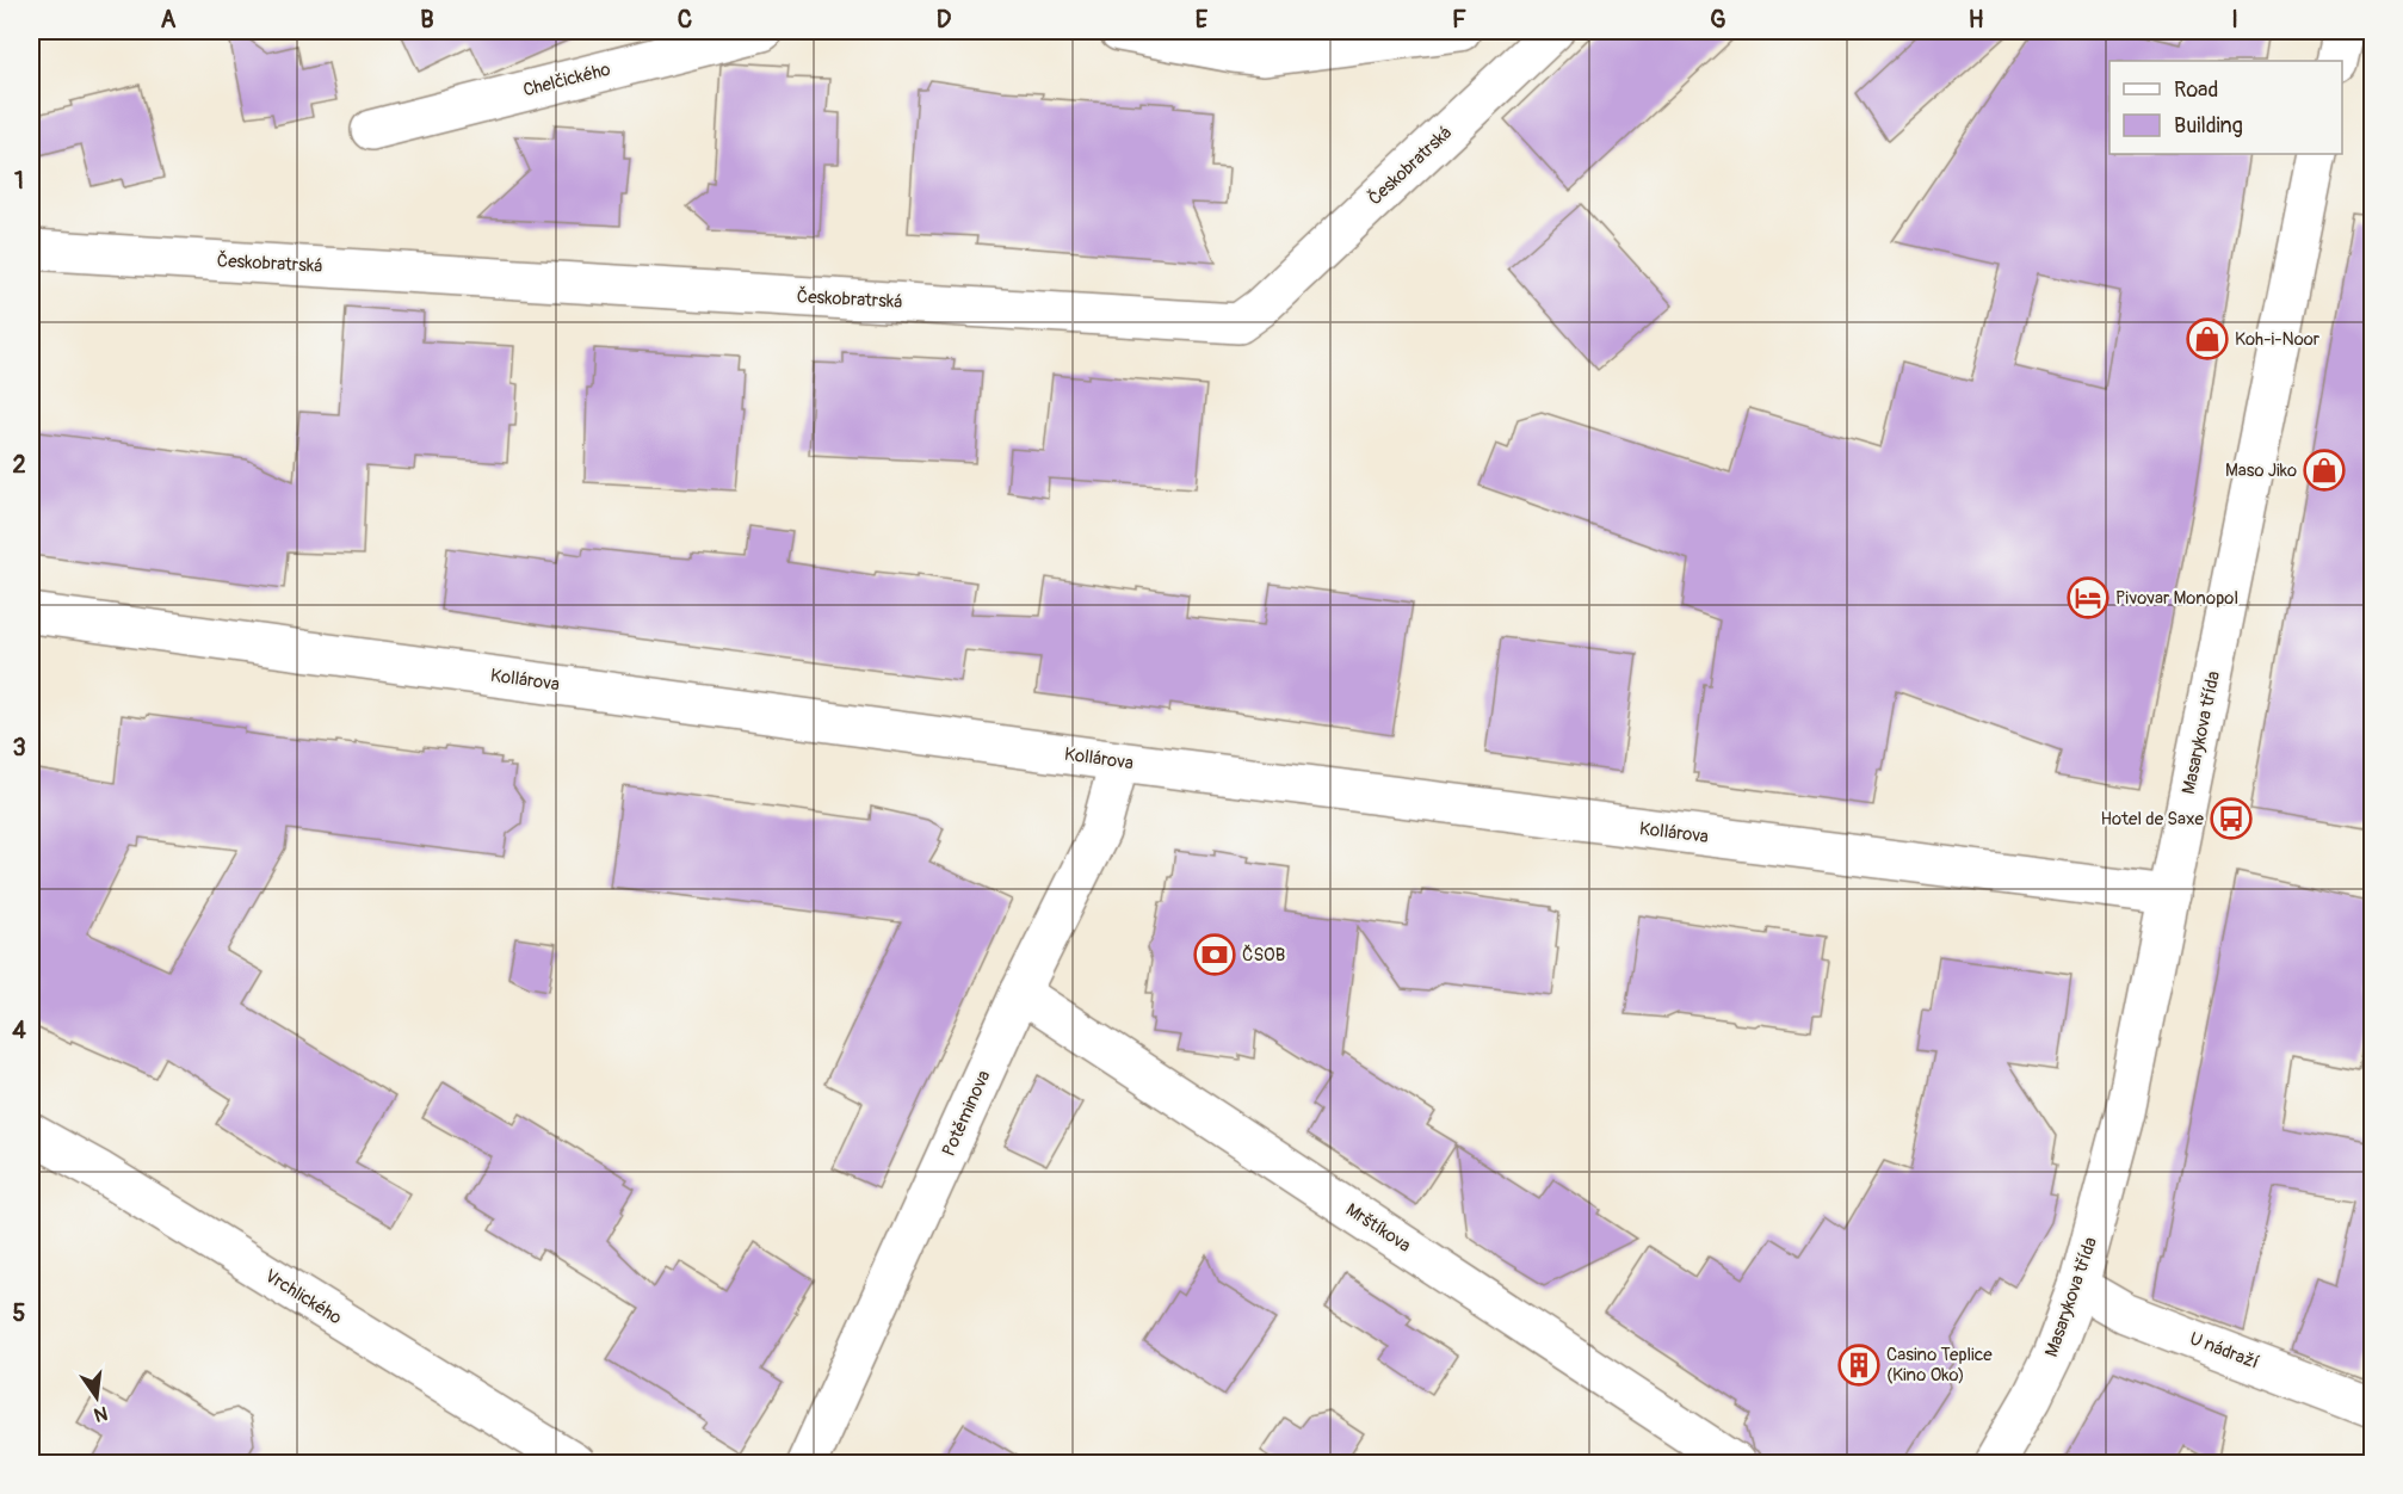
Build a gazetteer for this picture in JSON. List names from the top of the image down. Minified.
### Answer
{"streets":{"street":["Chelčického","Českobratrská","Kollárova","Masarykova třída","Potěminova","Mrštíkova","Vrchlického","U nádraží"]},"crossings":[["Kollárova","Masarykova třída"],["Kollárova","Potěminova"],["Masarykova třída","U nádraží"],["Potěminova","Mrštíkova"]],"places":{"shop":["Koh-i-Noor","Maso Jiko"],"hotel":["Pivovar Monopol"],"bus stop":["Hotel de Saxe"],"bank":["ČSOB"],"building":["Casino Teplice (Kino Oko)"]},"legend":["Road","Building"],"north":"bottom","grid":{"columns":["A","B","C","D","E","F","G","H","I"],"rows":["1","2","3","4","5"]}}
